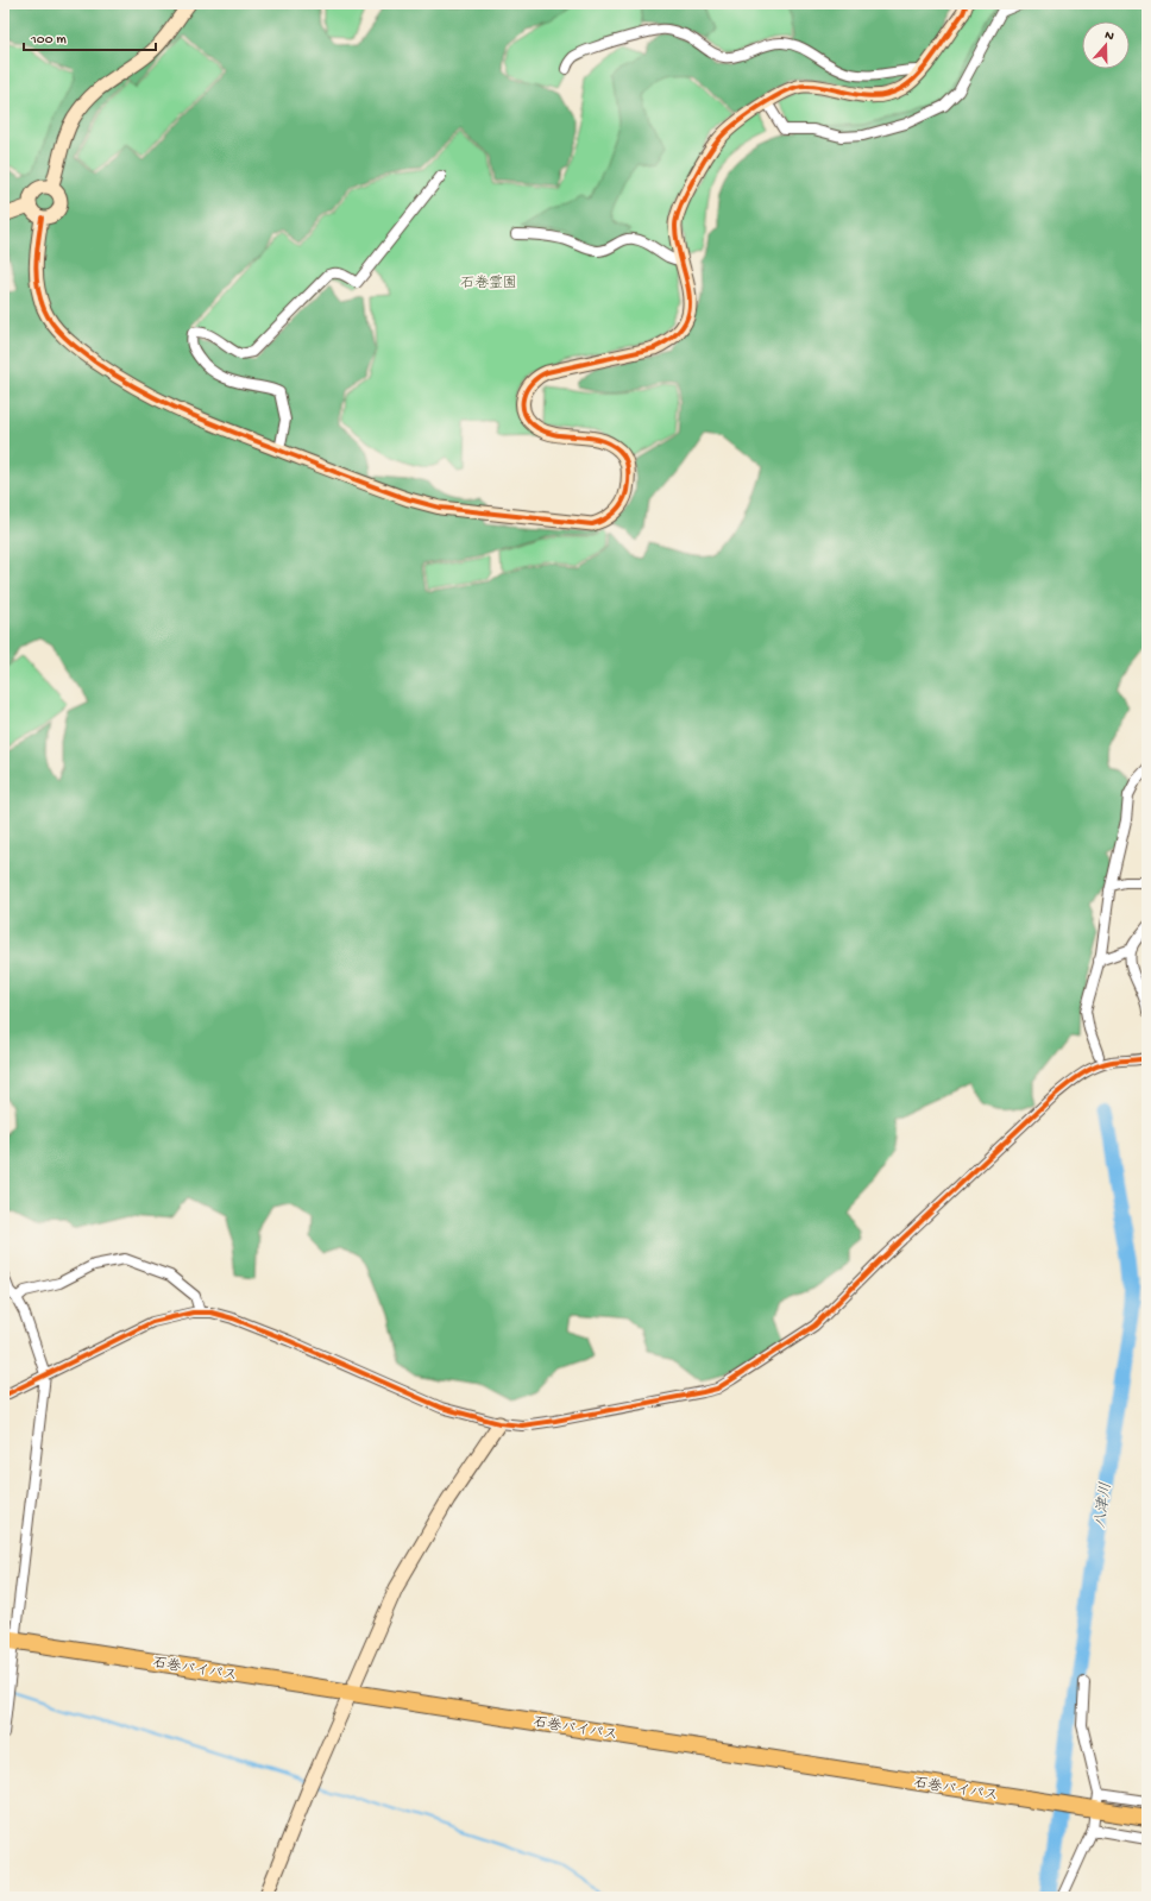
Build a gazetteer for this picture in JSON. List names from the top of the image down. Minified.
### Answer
{"streets":{"highway":["石巻バイパス"]},"water":["八津川"],"parks":["石巻霊園"],"scale_bar":"100 m","north":"top"}
